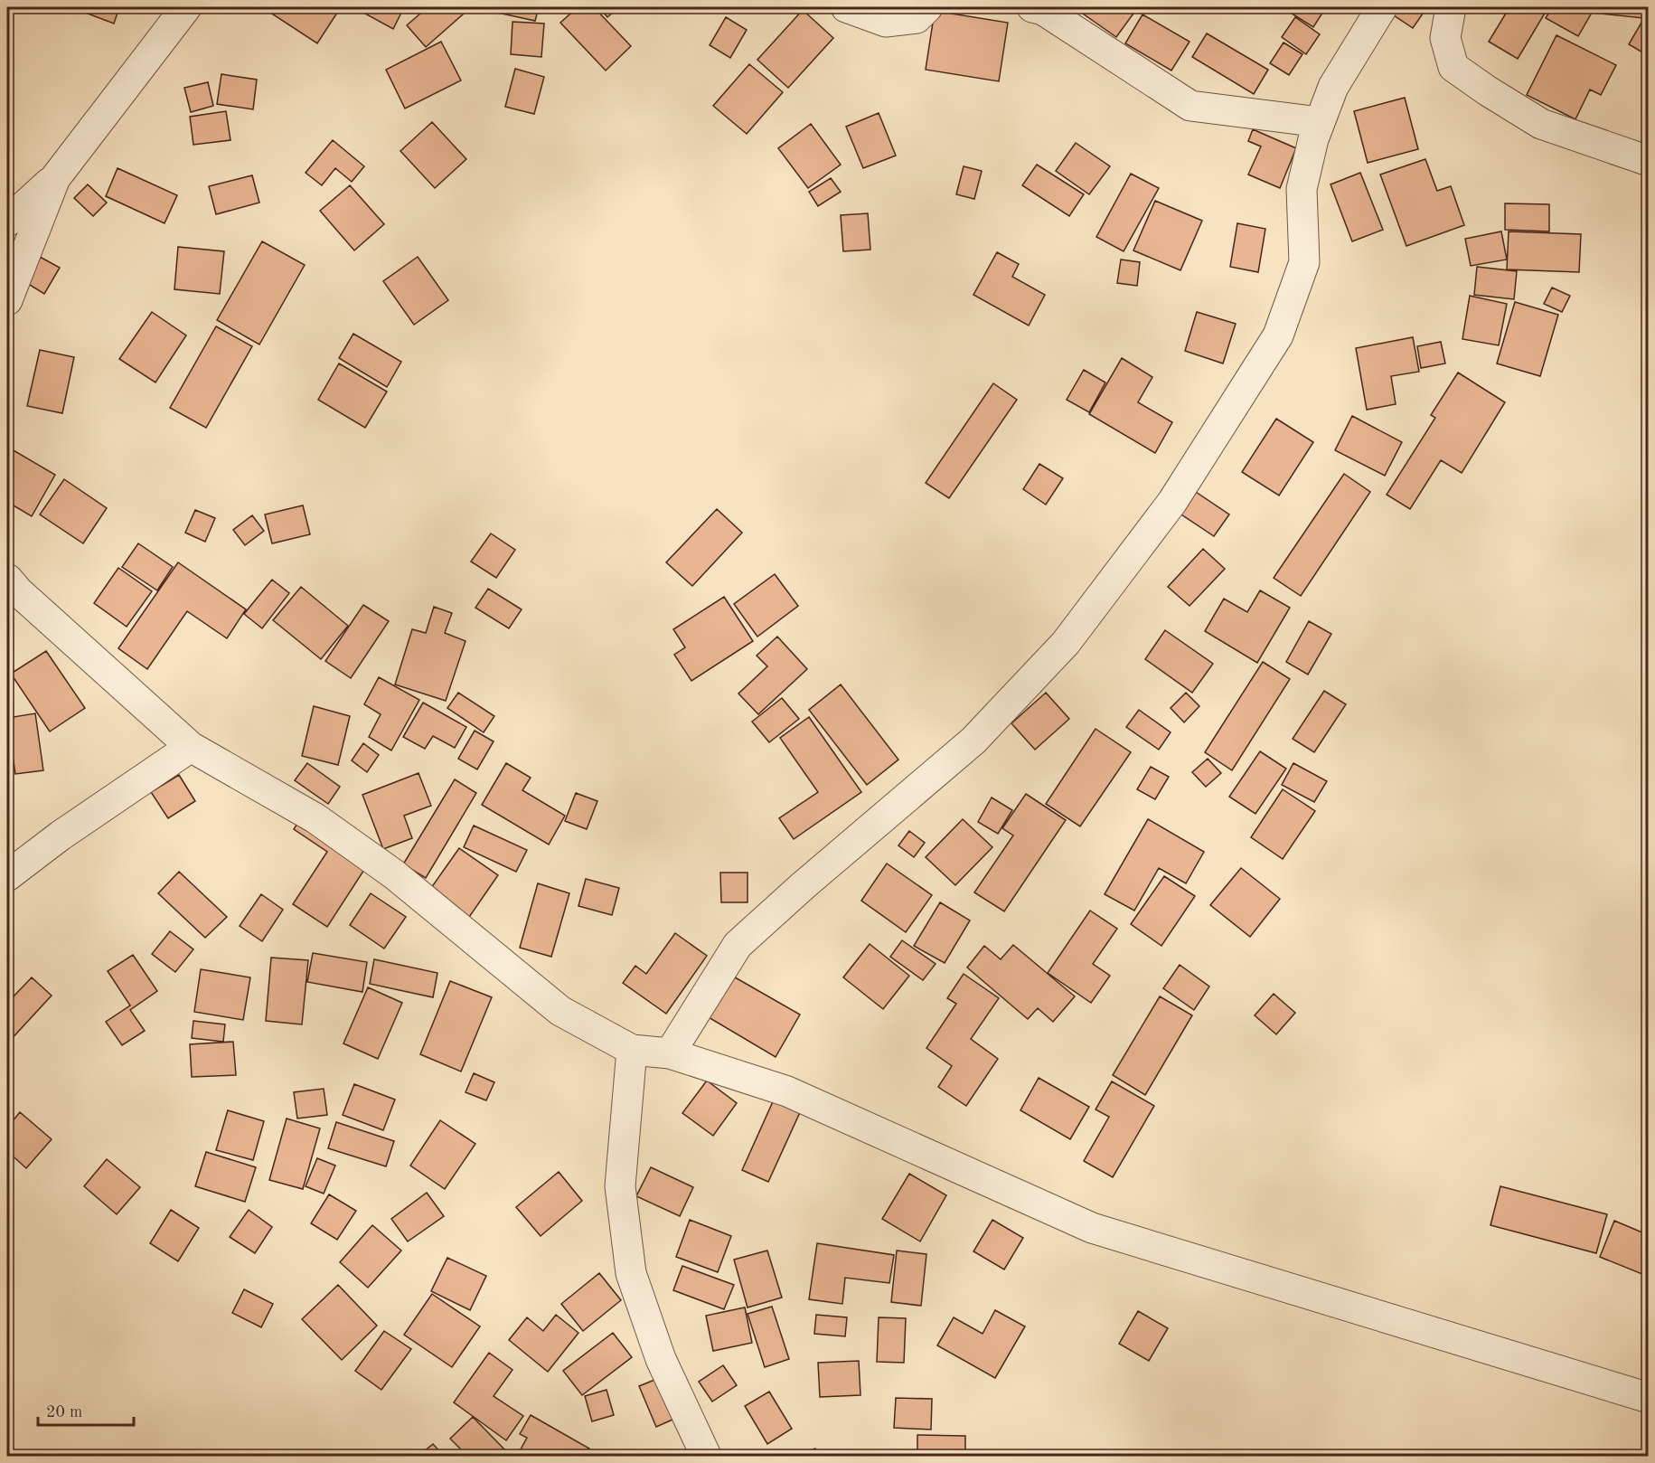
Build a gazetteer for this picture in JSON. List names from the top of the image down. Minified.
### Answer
{"scale_bar":"20 m"}
